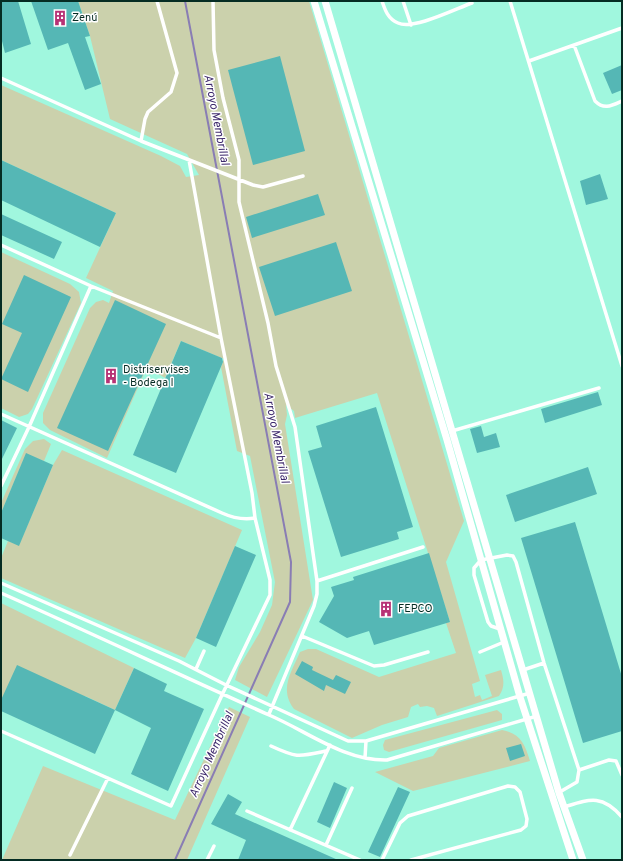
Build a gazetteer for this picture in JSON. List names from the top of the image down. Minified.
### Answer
{"water":["Arroyo Membrillal"],"places":{"building":["Zenú","Distriservises - Bodega I","FEPCO"]}}
